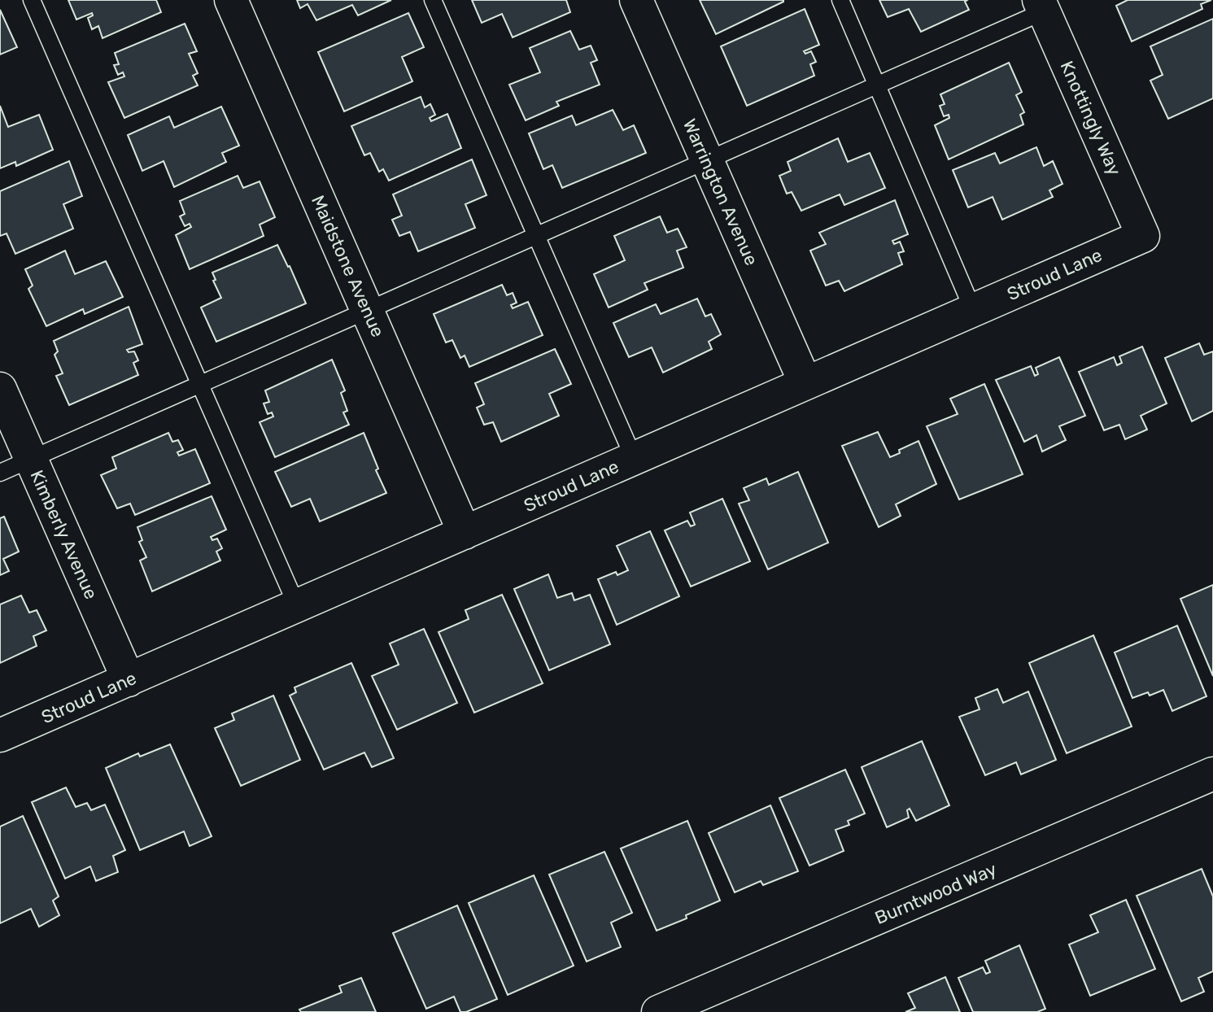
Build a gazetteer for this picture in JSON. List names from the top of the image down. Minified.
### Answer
{"streets":{"street":["Knottingly Way","Warrington Avenue","Maidstone Avenue","Stroud Lane","Kimberly Avenue","Burntwood Way"]},"crossings":[["Knottingly Way","Stroud Lane"],["Warrington Avenue","Stroud Lane"],["Maidstone Avenue","Stroud Lane"],["Stroud Lane","Kimberly Avenue"]]}
